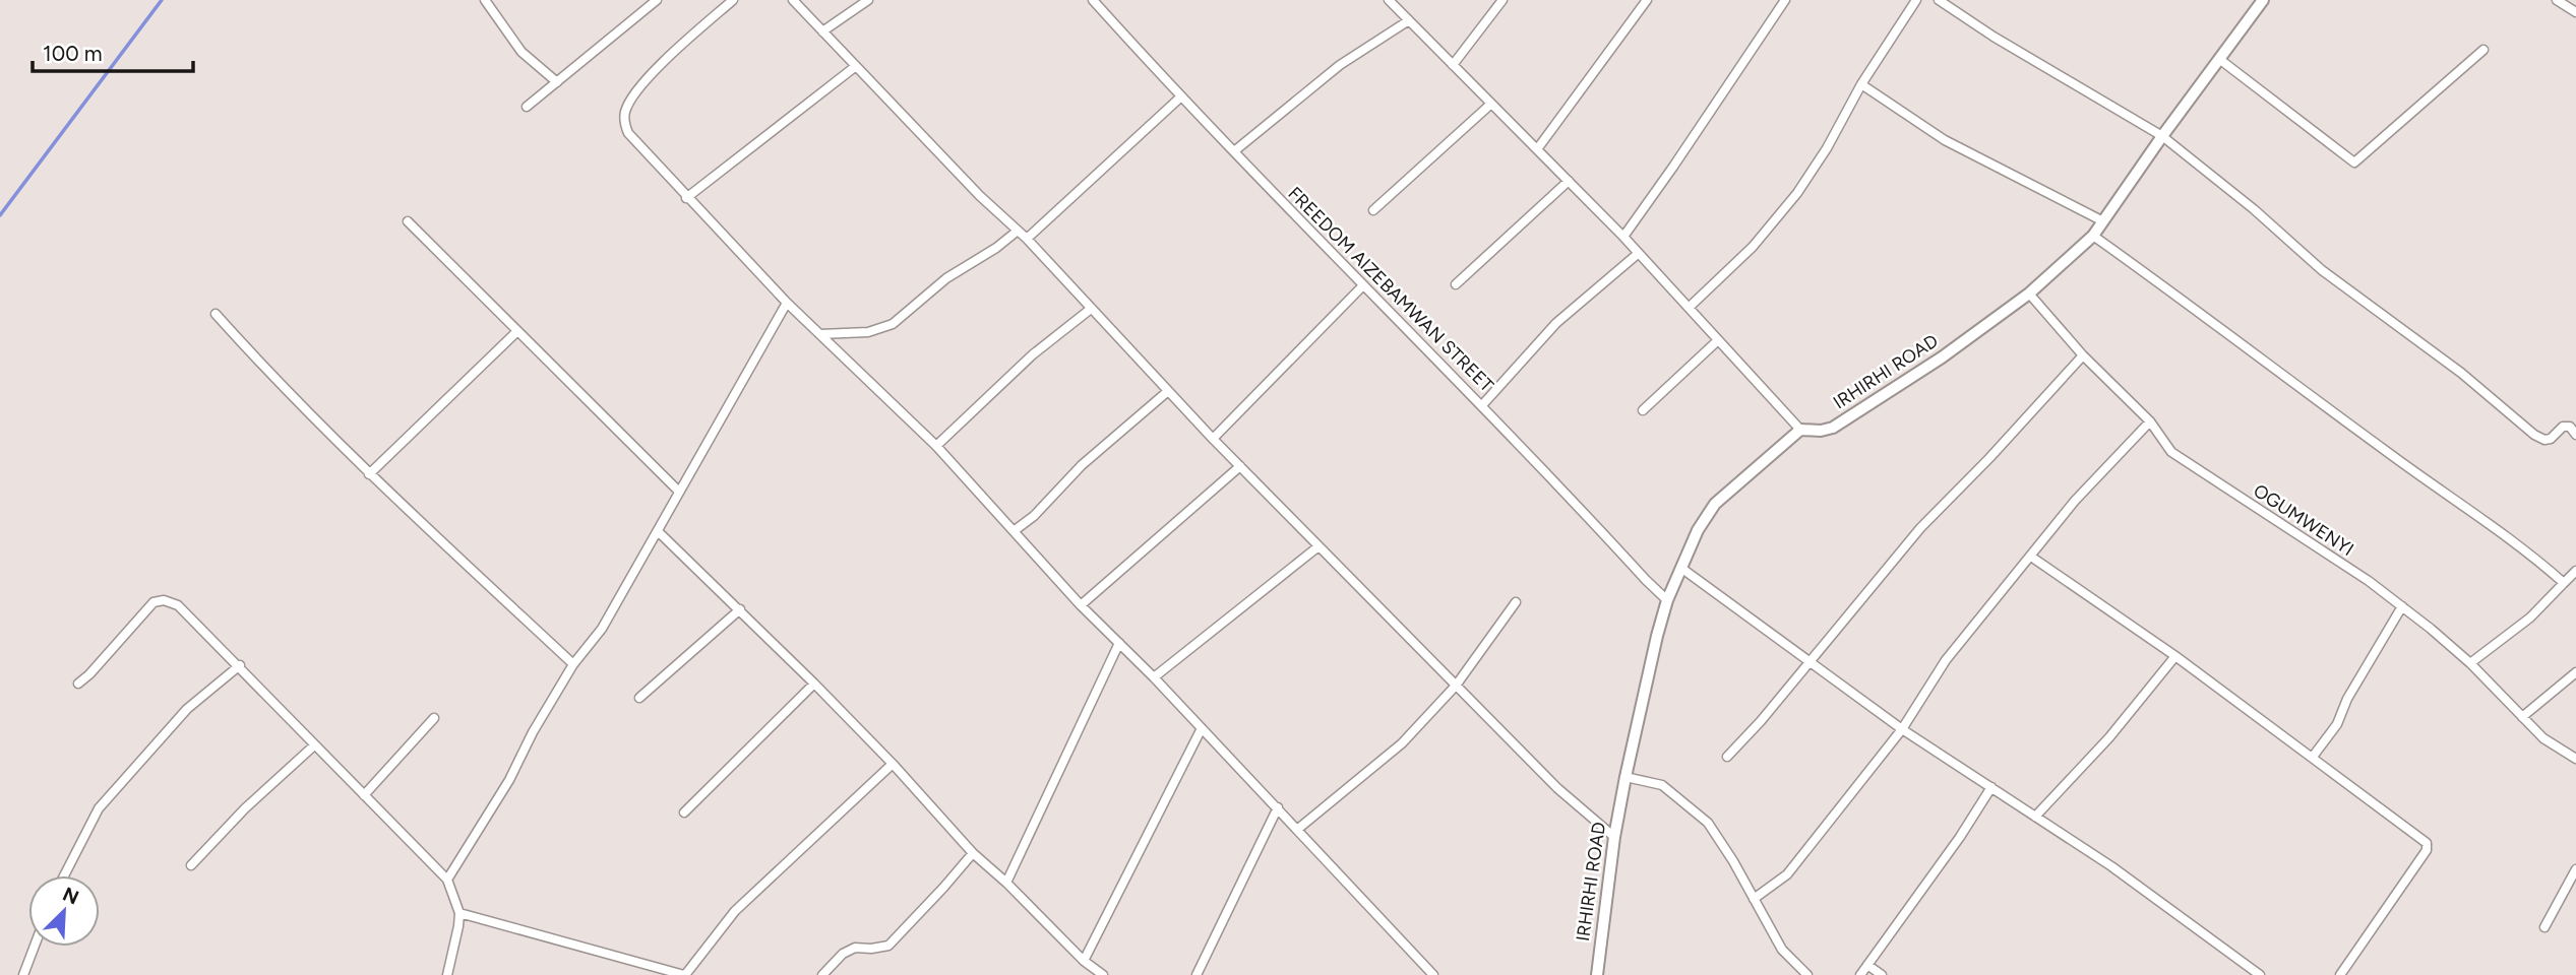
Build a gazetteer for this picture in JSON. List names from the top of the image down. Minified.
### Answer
{"streets":{"street":["FREEDOM AIZEBAMWAN STREET","IRHIRHI ROAD","OGUMWENYI"]},"crossings":[["FREEDOM AIZEBAMWAN STREET","IRHIRHI ROAD"],["IRHIRHI ROAD","OGUMWENYI"]],"scale_bar":"100 m","north":"top right"}
